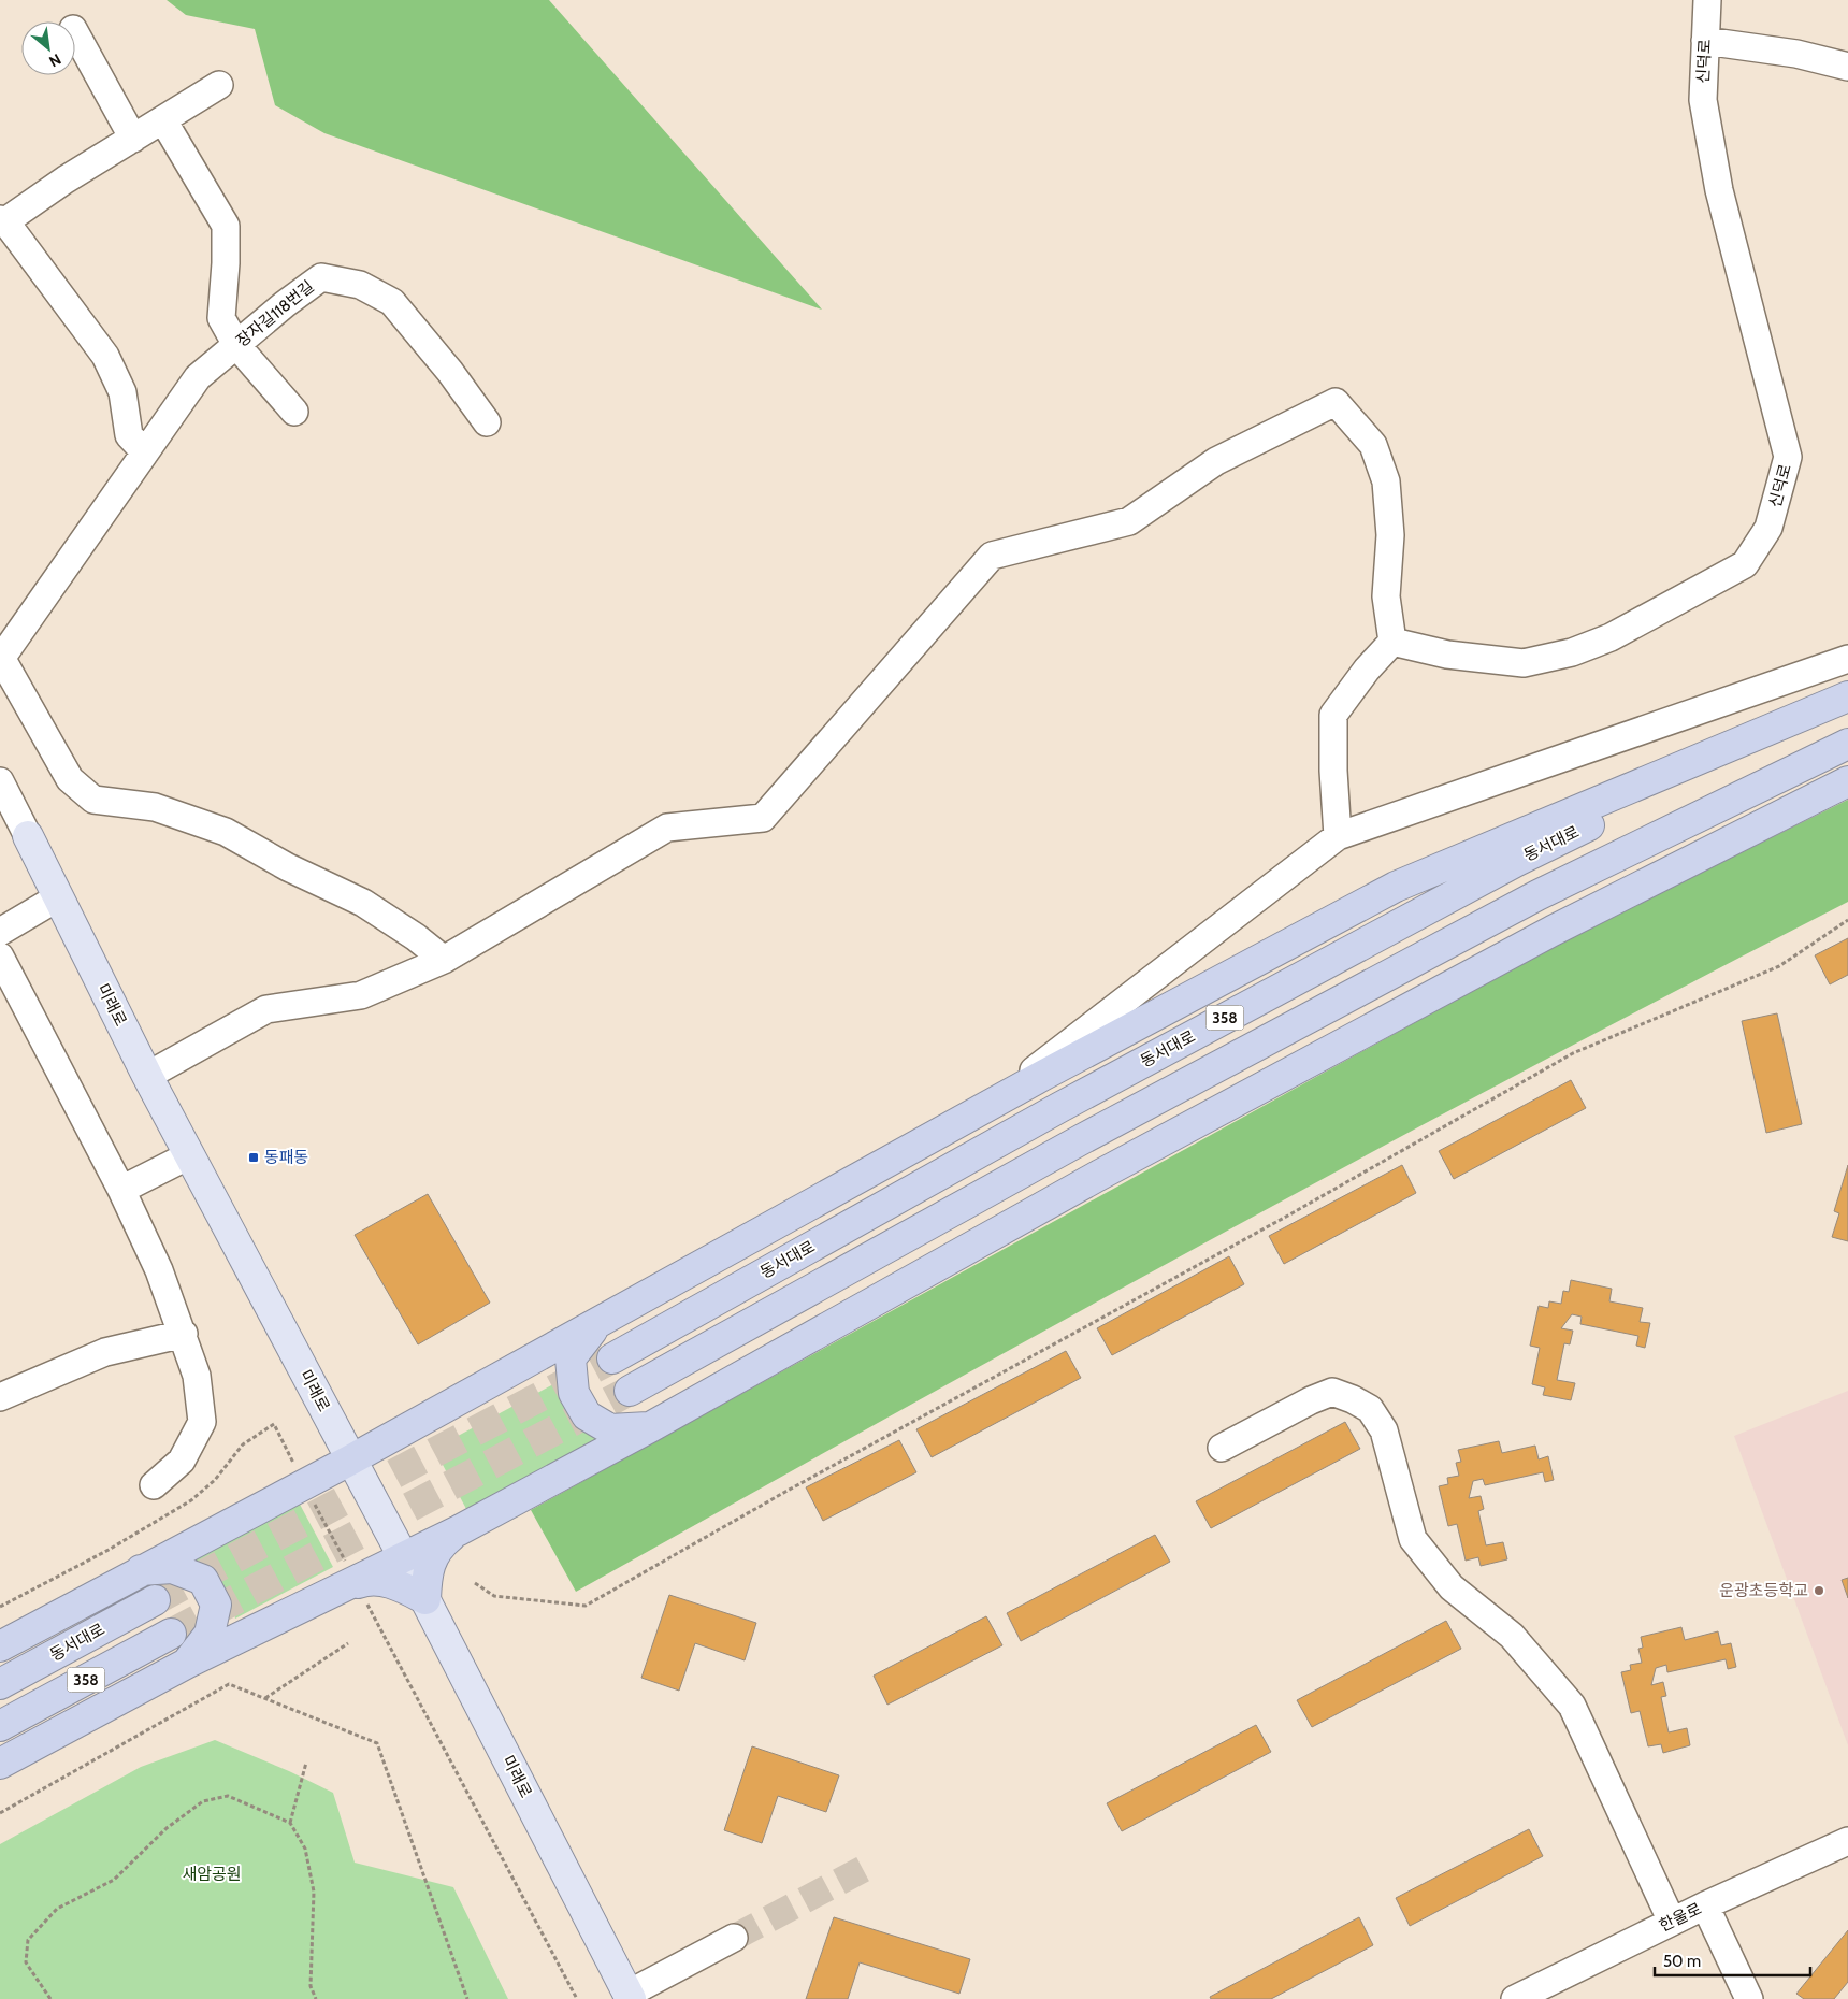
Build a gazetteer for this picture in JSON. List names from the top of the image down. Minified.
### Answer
{"streets":{"highway":["동서대로","358"],"main road":["미래로"],"street":["신덕로","장자길118번길","한울로"]},"parks":["새암공원"],"places":{"transit":["동패동"],"other":["운광초등학교"]},"scale_bar":"50 m","north":"bottom right"}
